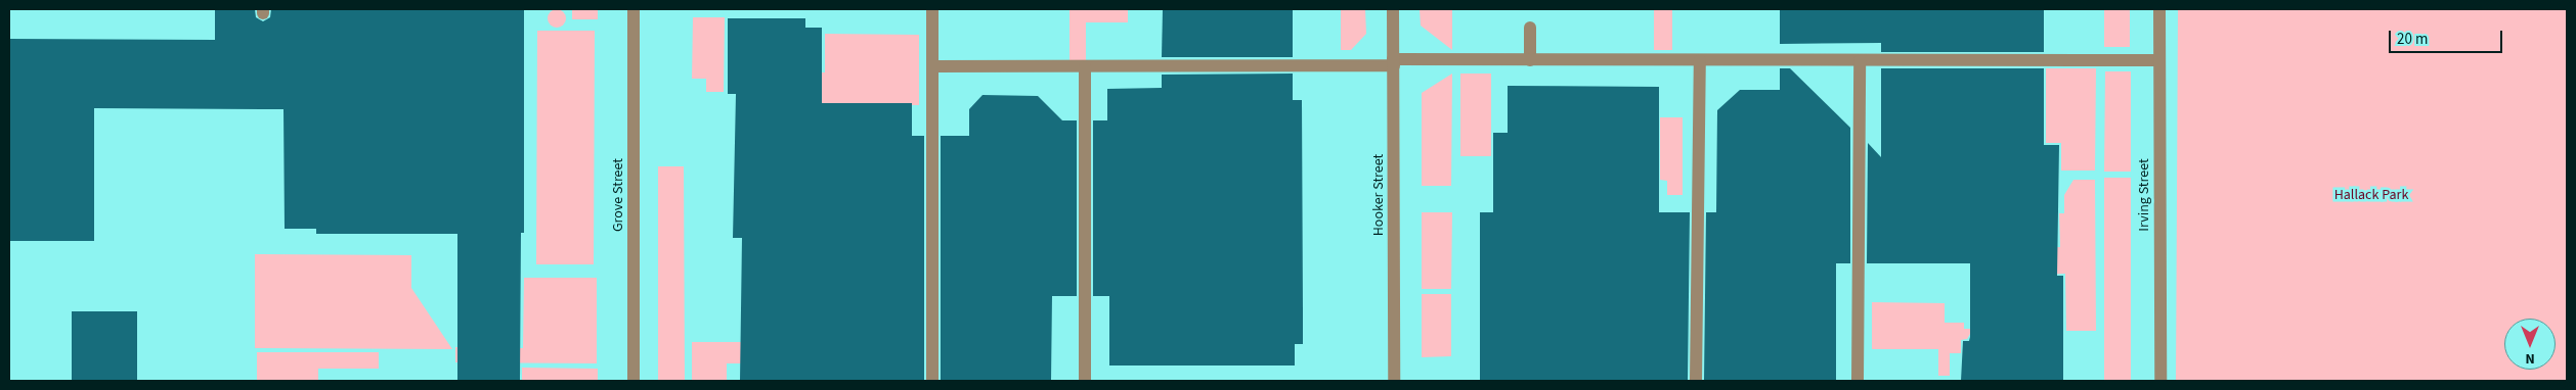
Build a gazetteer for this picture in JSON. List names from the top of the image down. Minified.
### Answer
{"streets":{"street":["Grove Street","Hooker Street","Irving Street"]},"parks":["Hallack Park"],"scale_bar":"20 m","north":"bottom"}
